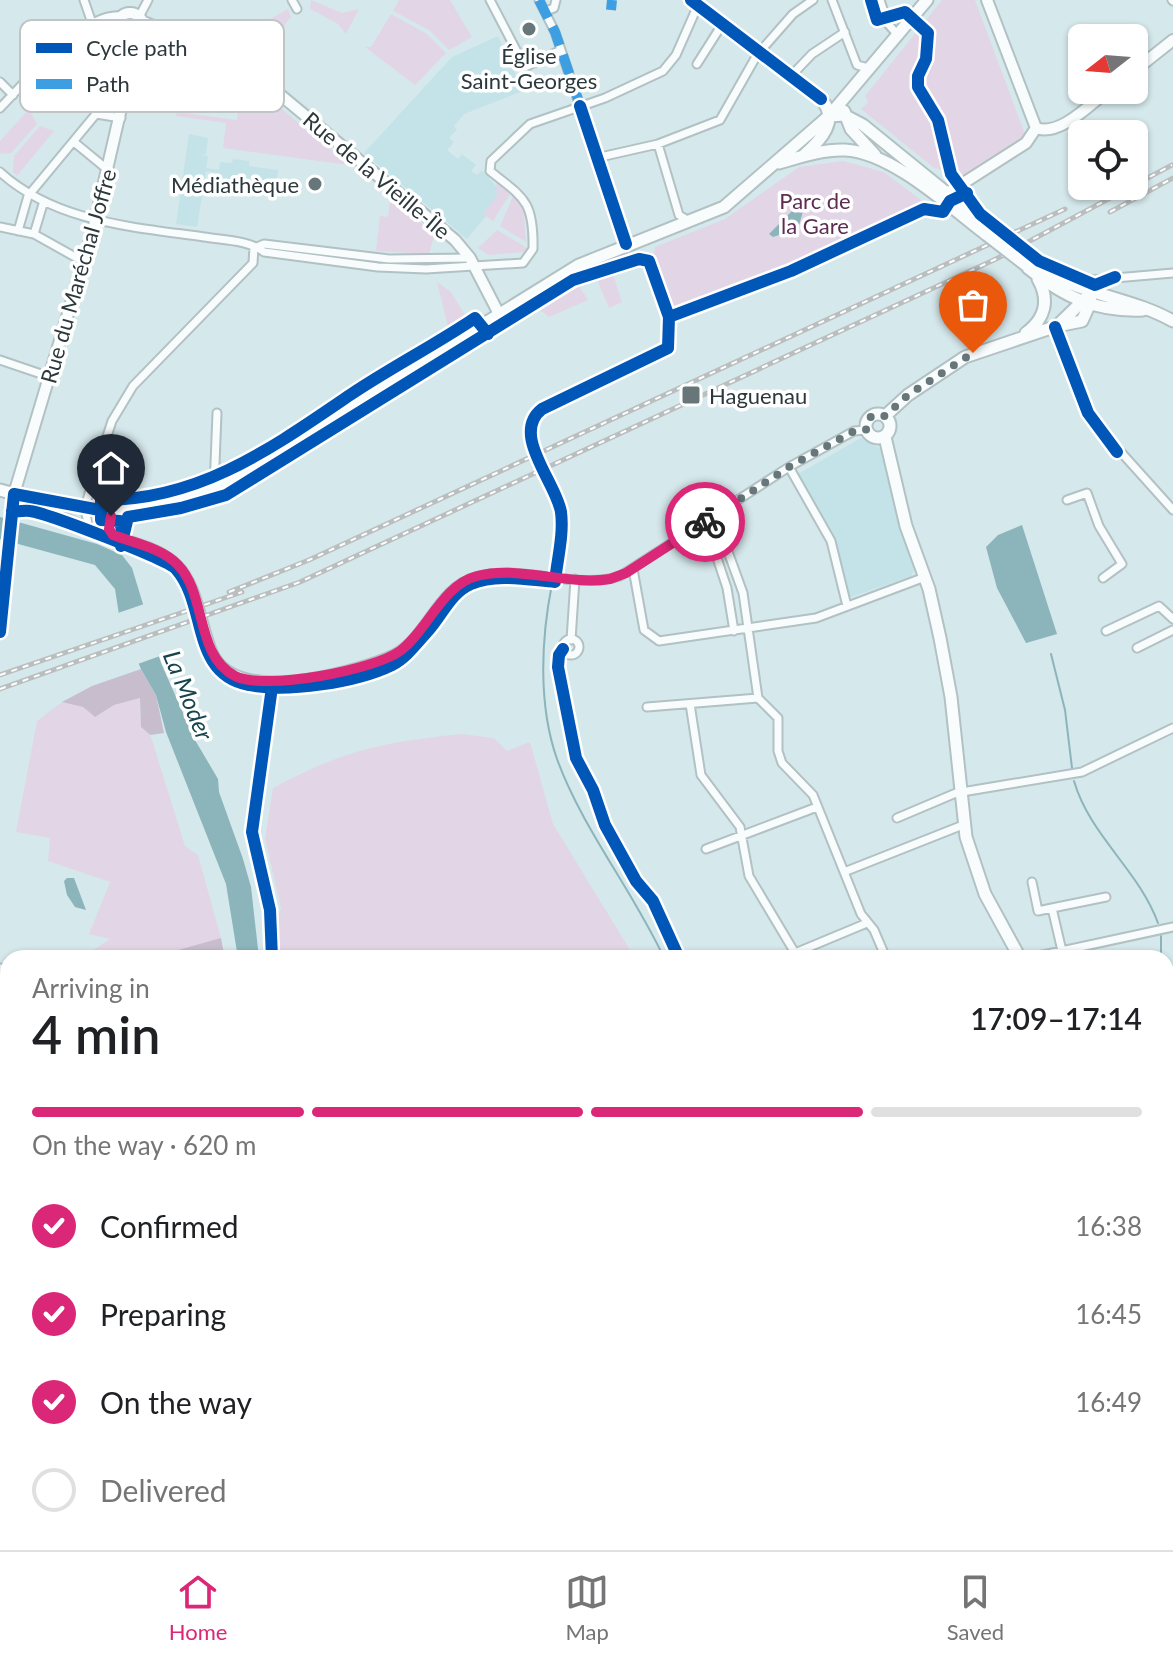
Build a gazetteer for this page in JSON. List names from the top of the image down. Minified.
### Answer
{"streets":{"street":["Rue de la Vieille-Île","Rue du Maréchal Joffre"]},"water":["La Moder"],"parks":["Parc de la Gare"],"places":{"other":["Église Saint-Georges","Médiathèque"],"transit":["Haguenau"]},"legend":["Cycle path","Path"],"north":"left","page":{"heading":["4 min","Arriving in","17:09–17:14"],"bar":"On the way · 620 m","list":[["Confirmed","16:38"],["Preparing","16:45"],["On the way","16:49"],"Delivered"],"tabs":["Home","Map","Saved"]}}
